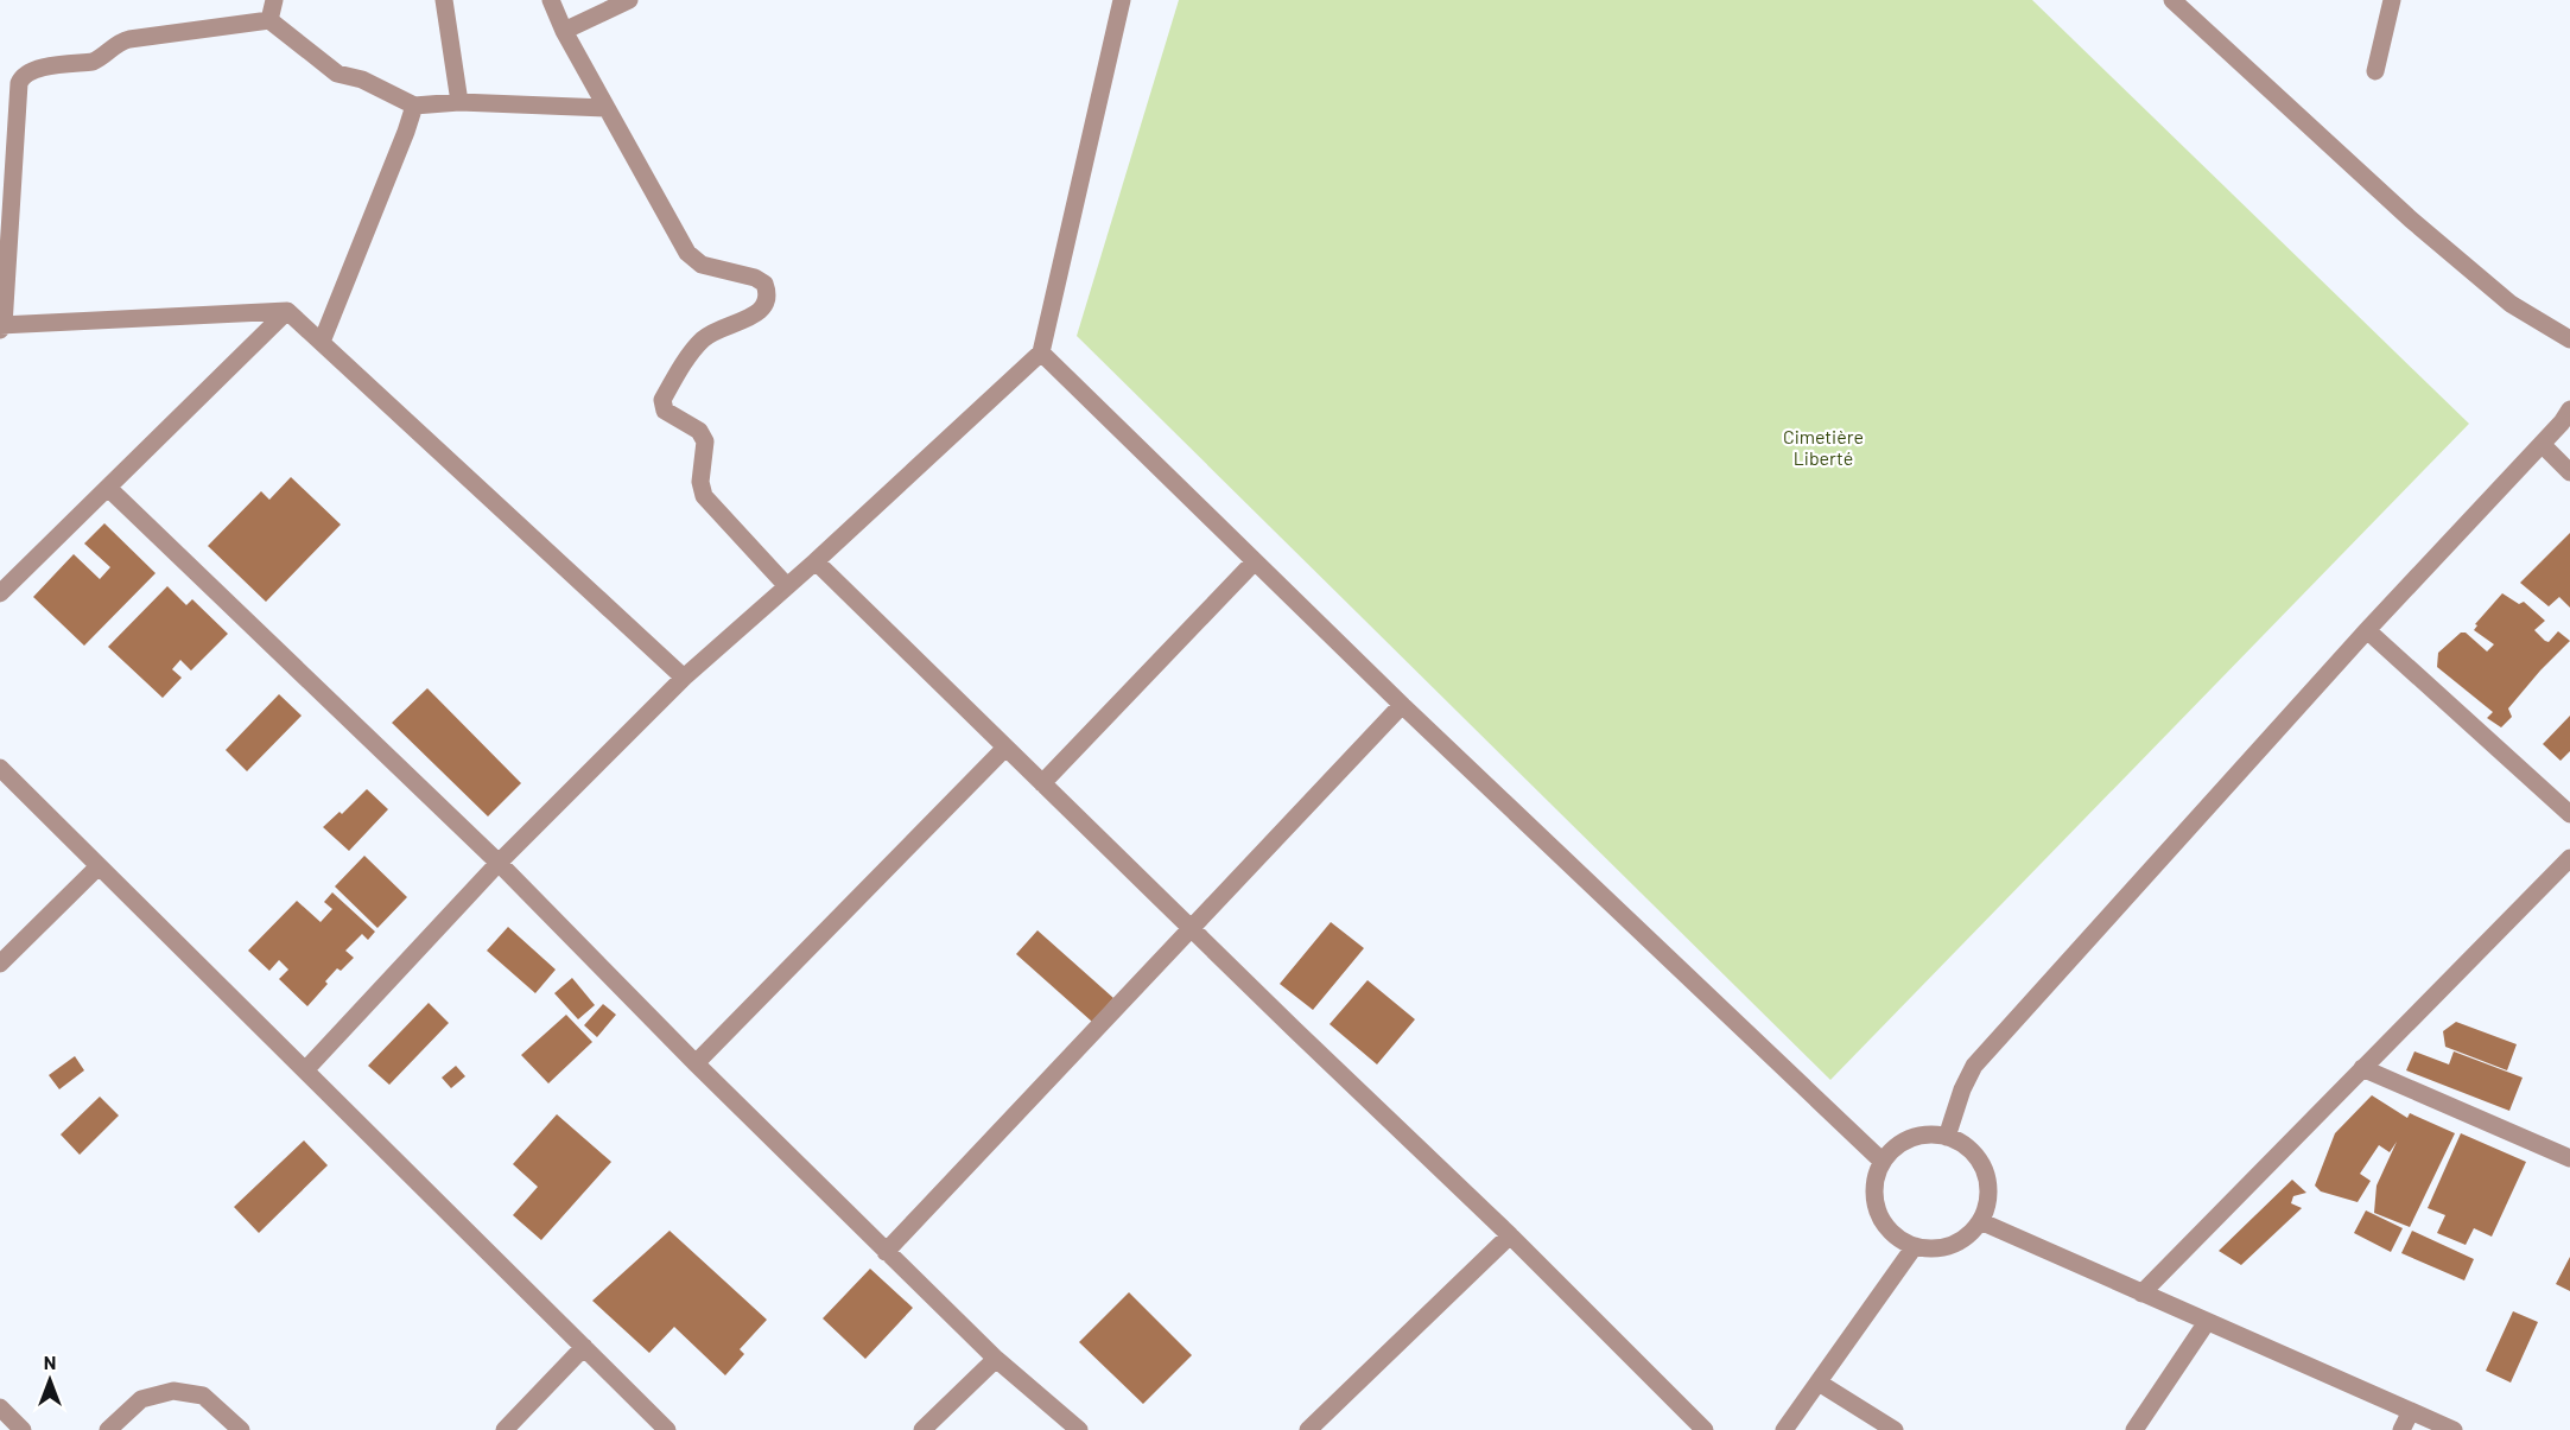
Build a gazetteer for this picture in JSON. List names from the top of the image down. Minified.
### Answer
{"parks":["Cimetière Liberté"],"north":"top"}
